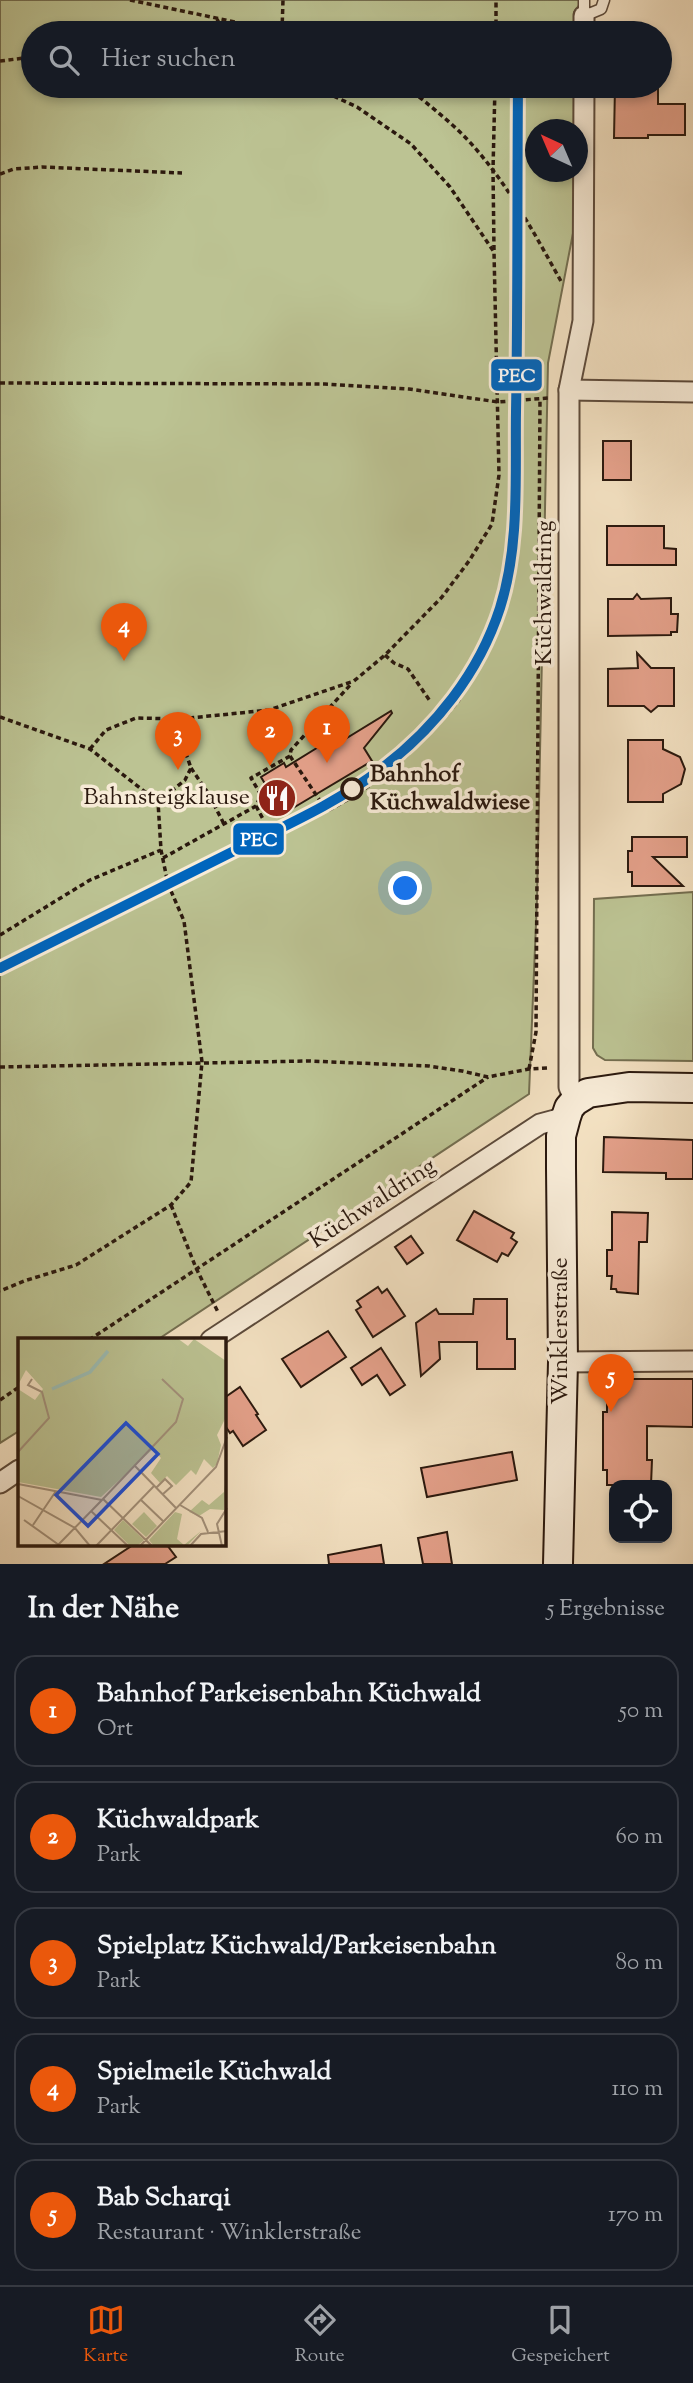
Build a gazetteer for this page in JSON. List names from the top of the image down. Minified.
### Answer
{"streets":{"main road":["Winklerstraße"],"street":["Küchwaldring"]},"crossings":[["Küchwaldring","Winklerstraße"]],"places":{"other":["Bahnhof Küchwaldwiese"],"restaurant":["Bahnsteigklause"]},"lines":["transit line PEC"],"north":"top left","page":{"search":"Hier suchen","pins":["4","1","2","3","5"],"heading":["In der Nähe","5 Ergebnisse"],"list":[{"mark":"1","name":"Bahnhof Parkeisenbahn Küchwald","note":"Ort","value":"50 m"},{"mark":"2","name":"Küchwaldpark","note":"Park","value":"60 m"},{"mark":"3","name":"Spielplatz Küchwald/Parkeisenbahn","note":"Park","value":"80 m"},{"mark":"4","name":"Spielmeile Küchwald","note":"Park","value":"110 m"},{"mark":"5","name":"Bab Scharqi","note":"Restaurant · Winklerstraße","value":"170 m"}],"nav":["Karte","Route","Gespeichert"]}}
